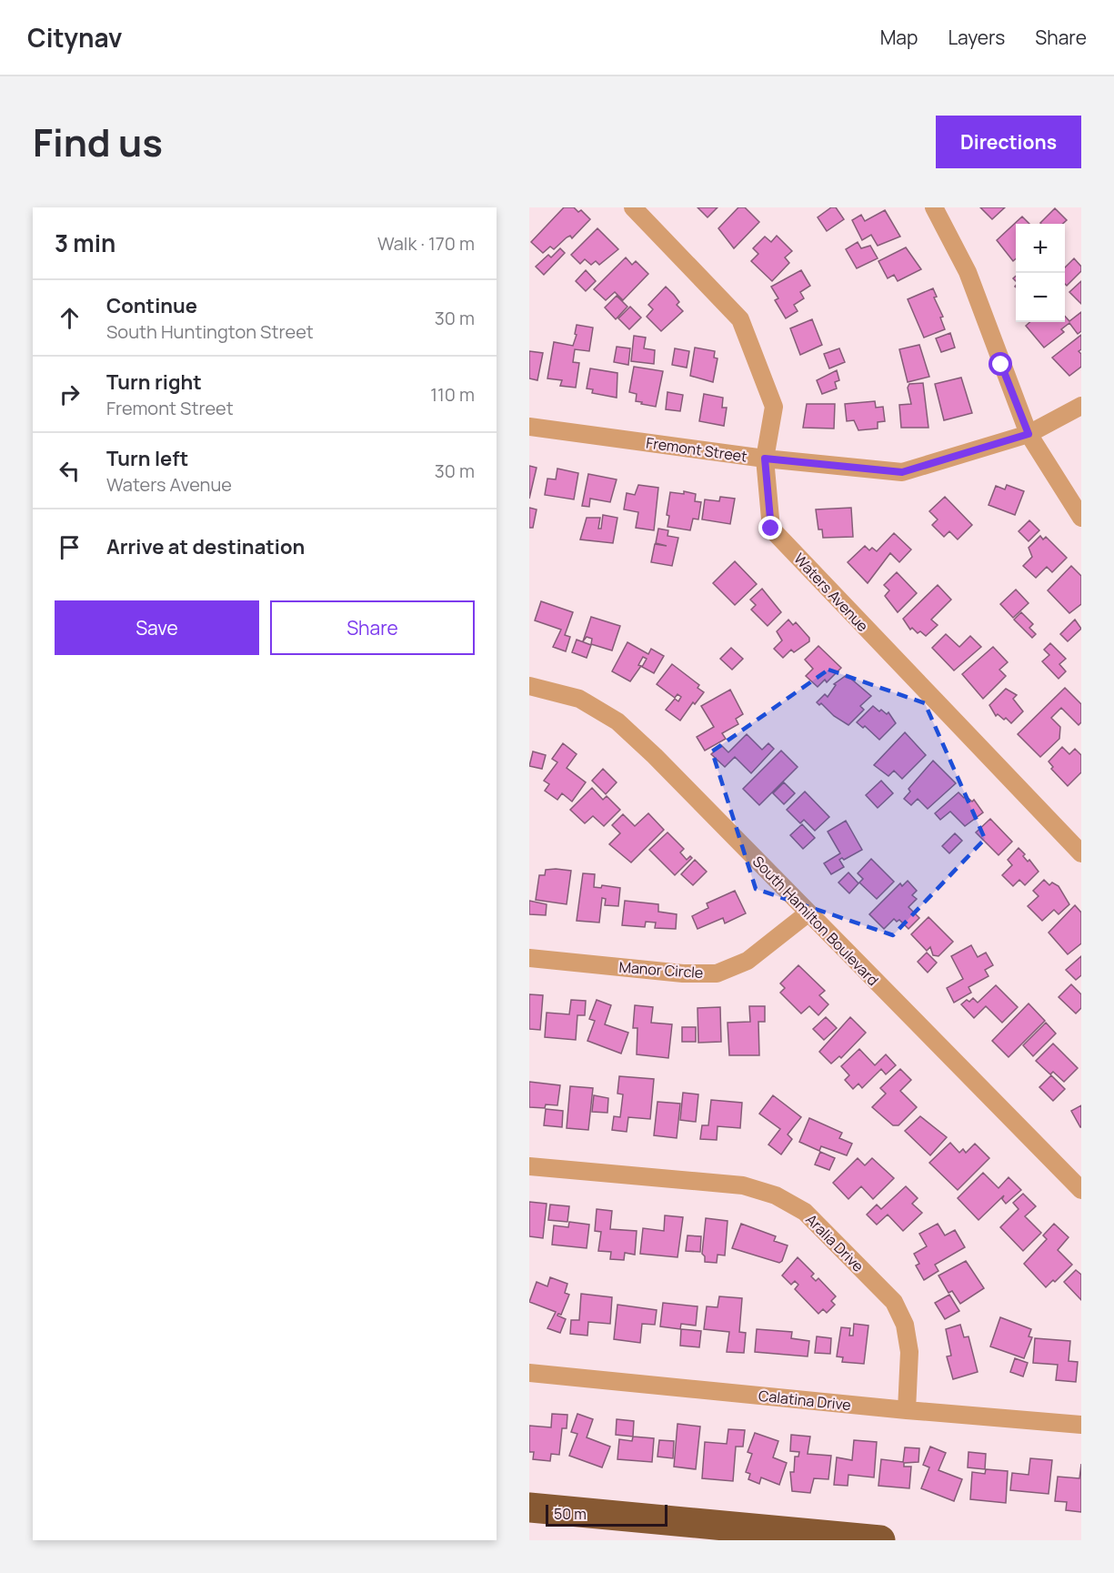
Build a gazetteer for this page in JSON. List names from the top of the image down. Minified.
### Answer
{"streets":{"street":["Fremont Street","Waters Avenue","South Hamilton Boulevard","Manor Circle","Aralia Drive","Calatina Drive"]},"crossings":[["Fremont Street","Waters Avenue"],["South Hamilton Boulevard","Manor Circle"],["Aralia Drive","Calatina Drive"]],"scale_bar":"50 m","page":{"header":"Citynav","nav":["Map","Layers","Share"],"title":"Find us","buttons":["Directions",["Save","Share"]],"heading":["3 min","Walk · 170 m"],"map_buttons":["+","−"],"list":[["Continue","South Huntington Street","30 m"],["Turn right","Fremont Street","110 m"],["Turn left","Waters Avenue","30 m"],"Arrive at destination"],"scale":"50 m"}}
